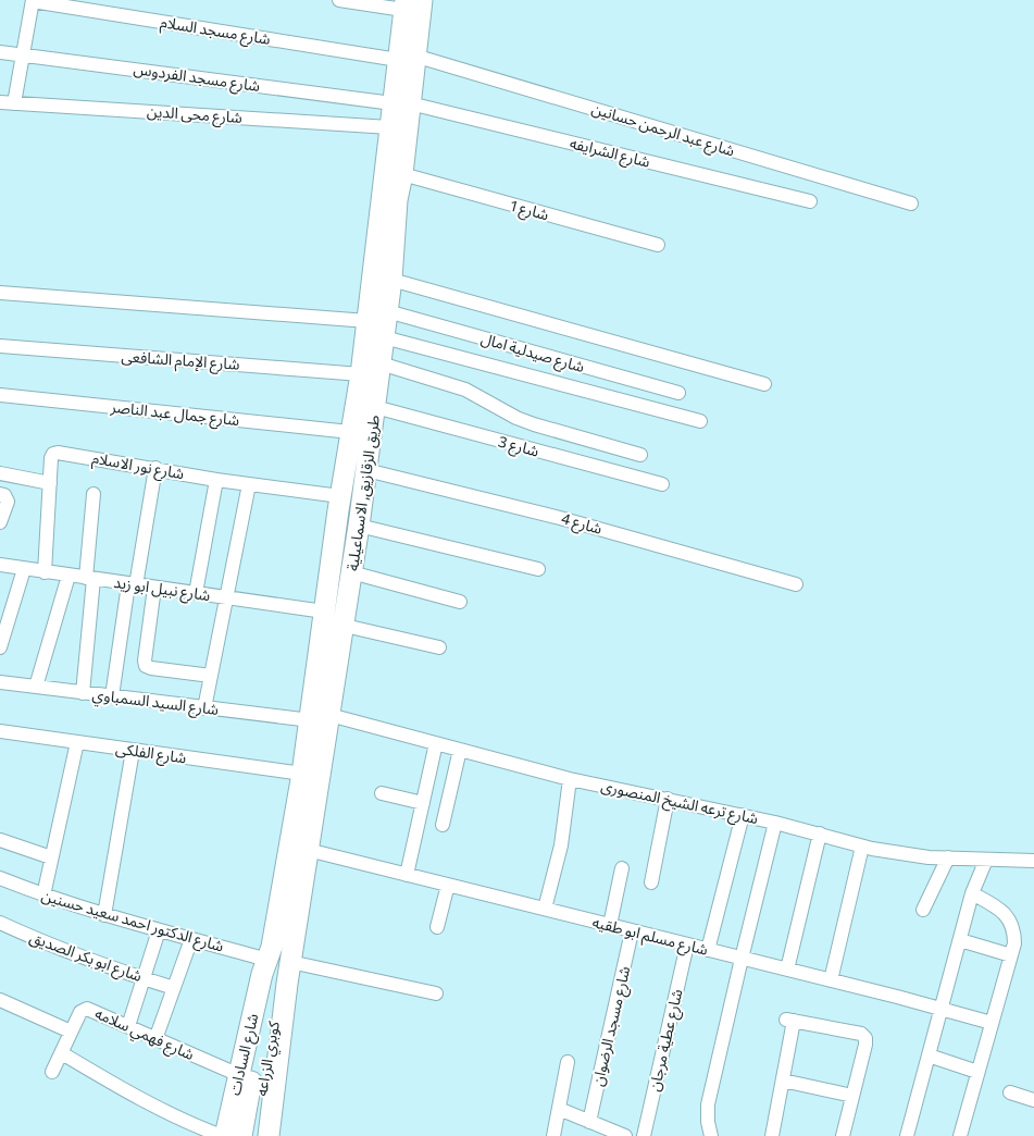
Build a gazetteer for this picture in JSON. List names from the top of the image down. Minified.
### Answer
{"streets":{"highway":["طريق الزقازيق, الاسماعيلية","شارع السادات","كوبري الزراعه"],"street":["شارع مسجد السلام","شارع مسجد الفردوس","شارع محى الدين","شارع عبد الرحمن حسانين","شارع الشرايفه","شارع 1","شارع صيدلية امال","شارع الإمام الشافعى","شارع جمال عبد الناصر","شارع 3","شارع نور الاسلام","شارع 4","شارع نبيل ابو زيد","شارع السيد السمباوي","شارع الفلكى","شارع ترعه الشيخ المنصورى","شارع الدكتور احمد سعيد حسنين","شارع مسلم ابو طقيه","شارع ابو بكر الصديق","شارع مسجد الرضوان","شارع فهمي سلامه","شارع عطية مرجان"]},"crossings":[["شارع مسجد السلام","شارع عبد الرحمن حسانين"],["شارع مسجد السلام","طريق الزقازيق, الاسماعيلية"],["شارع مسجد الفردوس","شارع الشرايفه"],["شارع مسجد الفردوس","طريق الزقازيق, الاسماعيلية"],["شارع محى الدين","طريق الزقازيق, الاسماعيلية"],["شارع عبد الرحمن حسانين","طريق الزقازيق, الاسماعيلية"],["شارع الشرايفه","طريق الزقازيق, الاسماعيلية"],["شارع 1","طريق الزقازيق, الاسماعيلية"],["شارع صيدلية امال","طريق الزقازيق, الاسماعيلية"],["شارع الإمام الشافعى","طريق الزقازيق, الاسماعيلية"],["شارع جمال عبد الناصر","طريق الزقازيق, الاسماعيلية"],["شارع 3","طريق الزقازيق, الاسماعيلية"],["شارع نور الاسلام","طريق الزقازيق, الاسماعيلية"],["شارع نور الاسلام","شارع نبيل ابو زيد"],["طريق الزقازيق, الاسماعيلية","شارع 4"],["طريق الزقازيق, الاسماعيلية","شارع نبيل ابو زيد"],["طريق الزقازيق, الاسماعيلية","شارع السيد السمباوي"],["طريق الزقازيق, الاسماعيلية","شارع الفلكى"],["طريق الزقازيق, الاسماعيلية","شارع ترعه الشيخ المنصورى"],["طريق الزقازيق, الاسماعيلية","شارع الدكتور احمد سعيد حسنين"],["طريق الزقازيق, الاسماعيلية","شارع مسلم ابو طقيه"],["طريق الزقازيق, الاسماعيلية","شارع السادات"],["طريق الزقازيق, الاسماعيلية","كوبري الزراعه"],["شارع السيد السمباوي","شارع ترعه الشيخ المنصورى"],["شارع الدكتور احمد سعيد حسنين","شارع السادات"],["شارع الدكتور احمد سعيد حسنين","كوبري الزراعه"],["شارع مسلم ابو طقيه","شارع مسجد الرضوان"],["شارع مسلم ابو طقيه","شارع عطية مرجان"],["شارع فهمي سلامه","شارع السادات"],["شارع السادات","كوبري الزراعه"]]}
